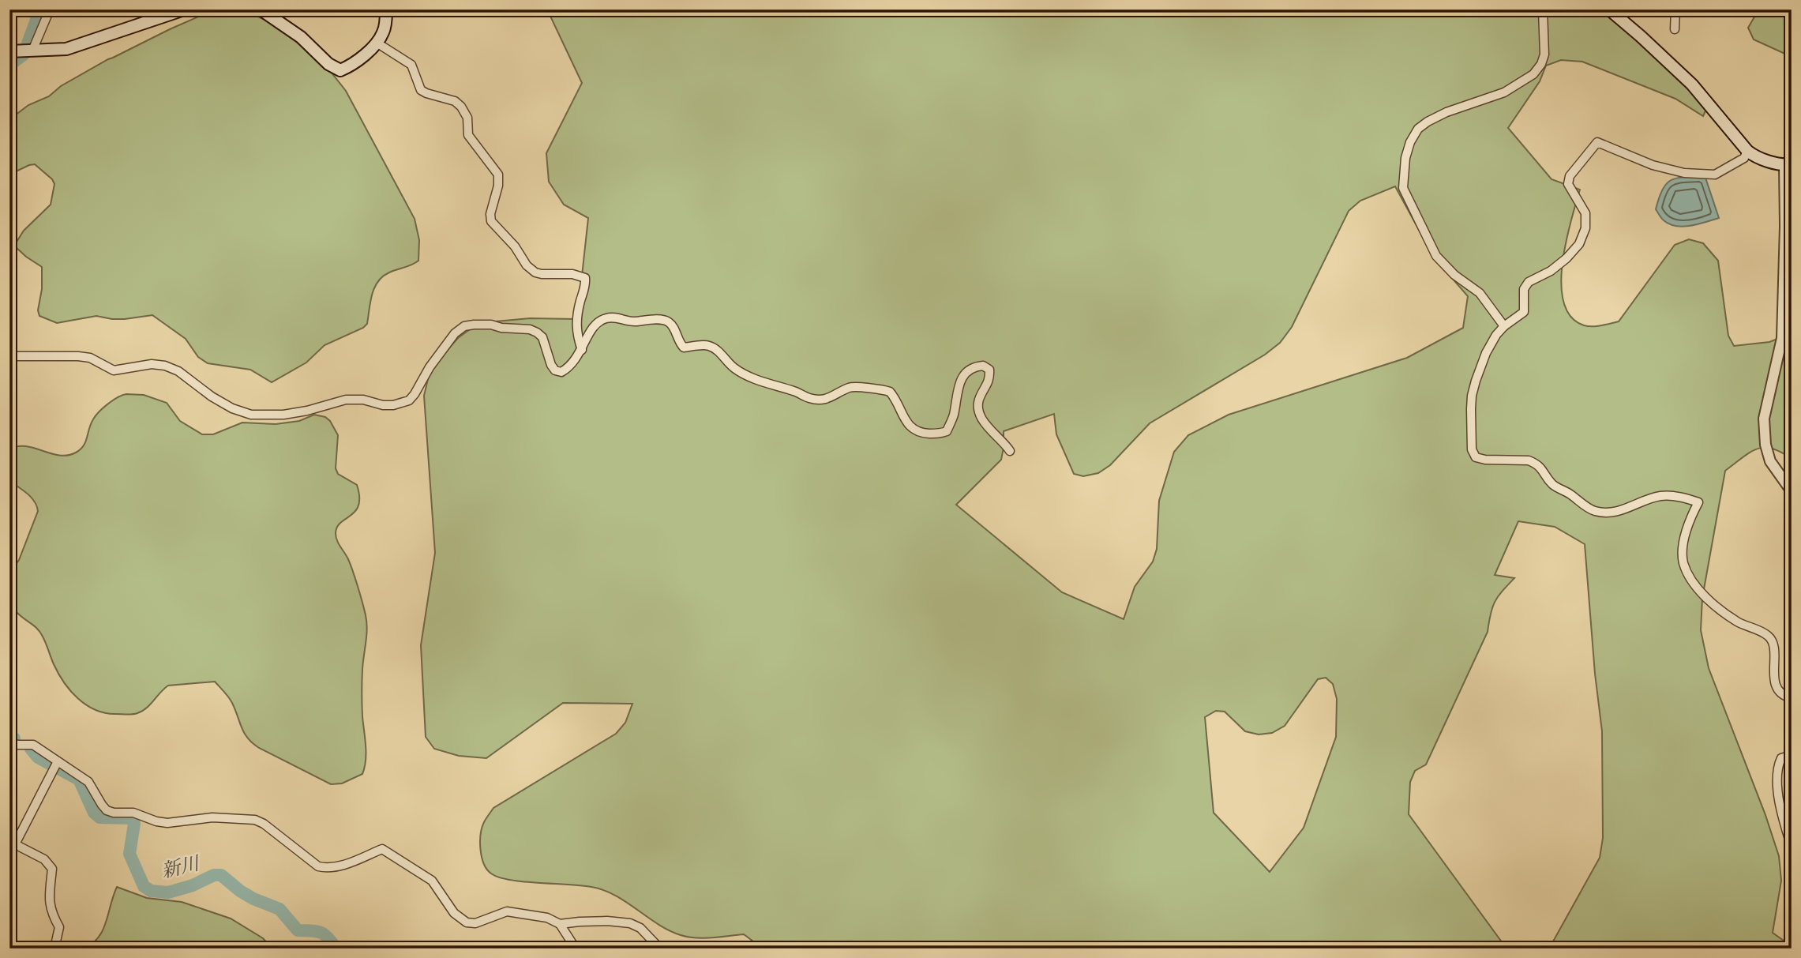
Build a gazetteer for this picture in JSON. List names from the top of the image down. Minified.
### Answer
{"water":["新川"]}
